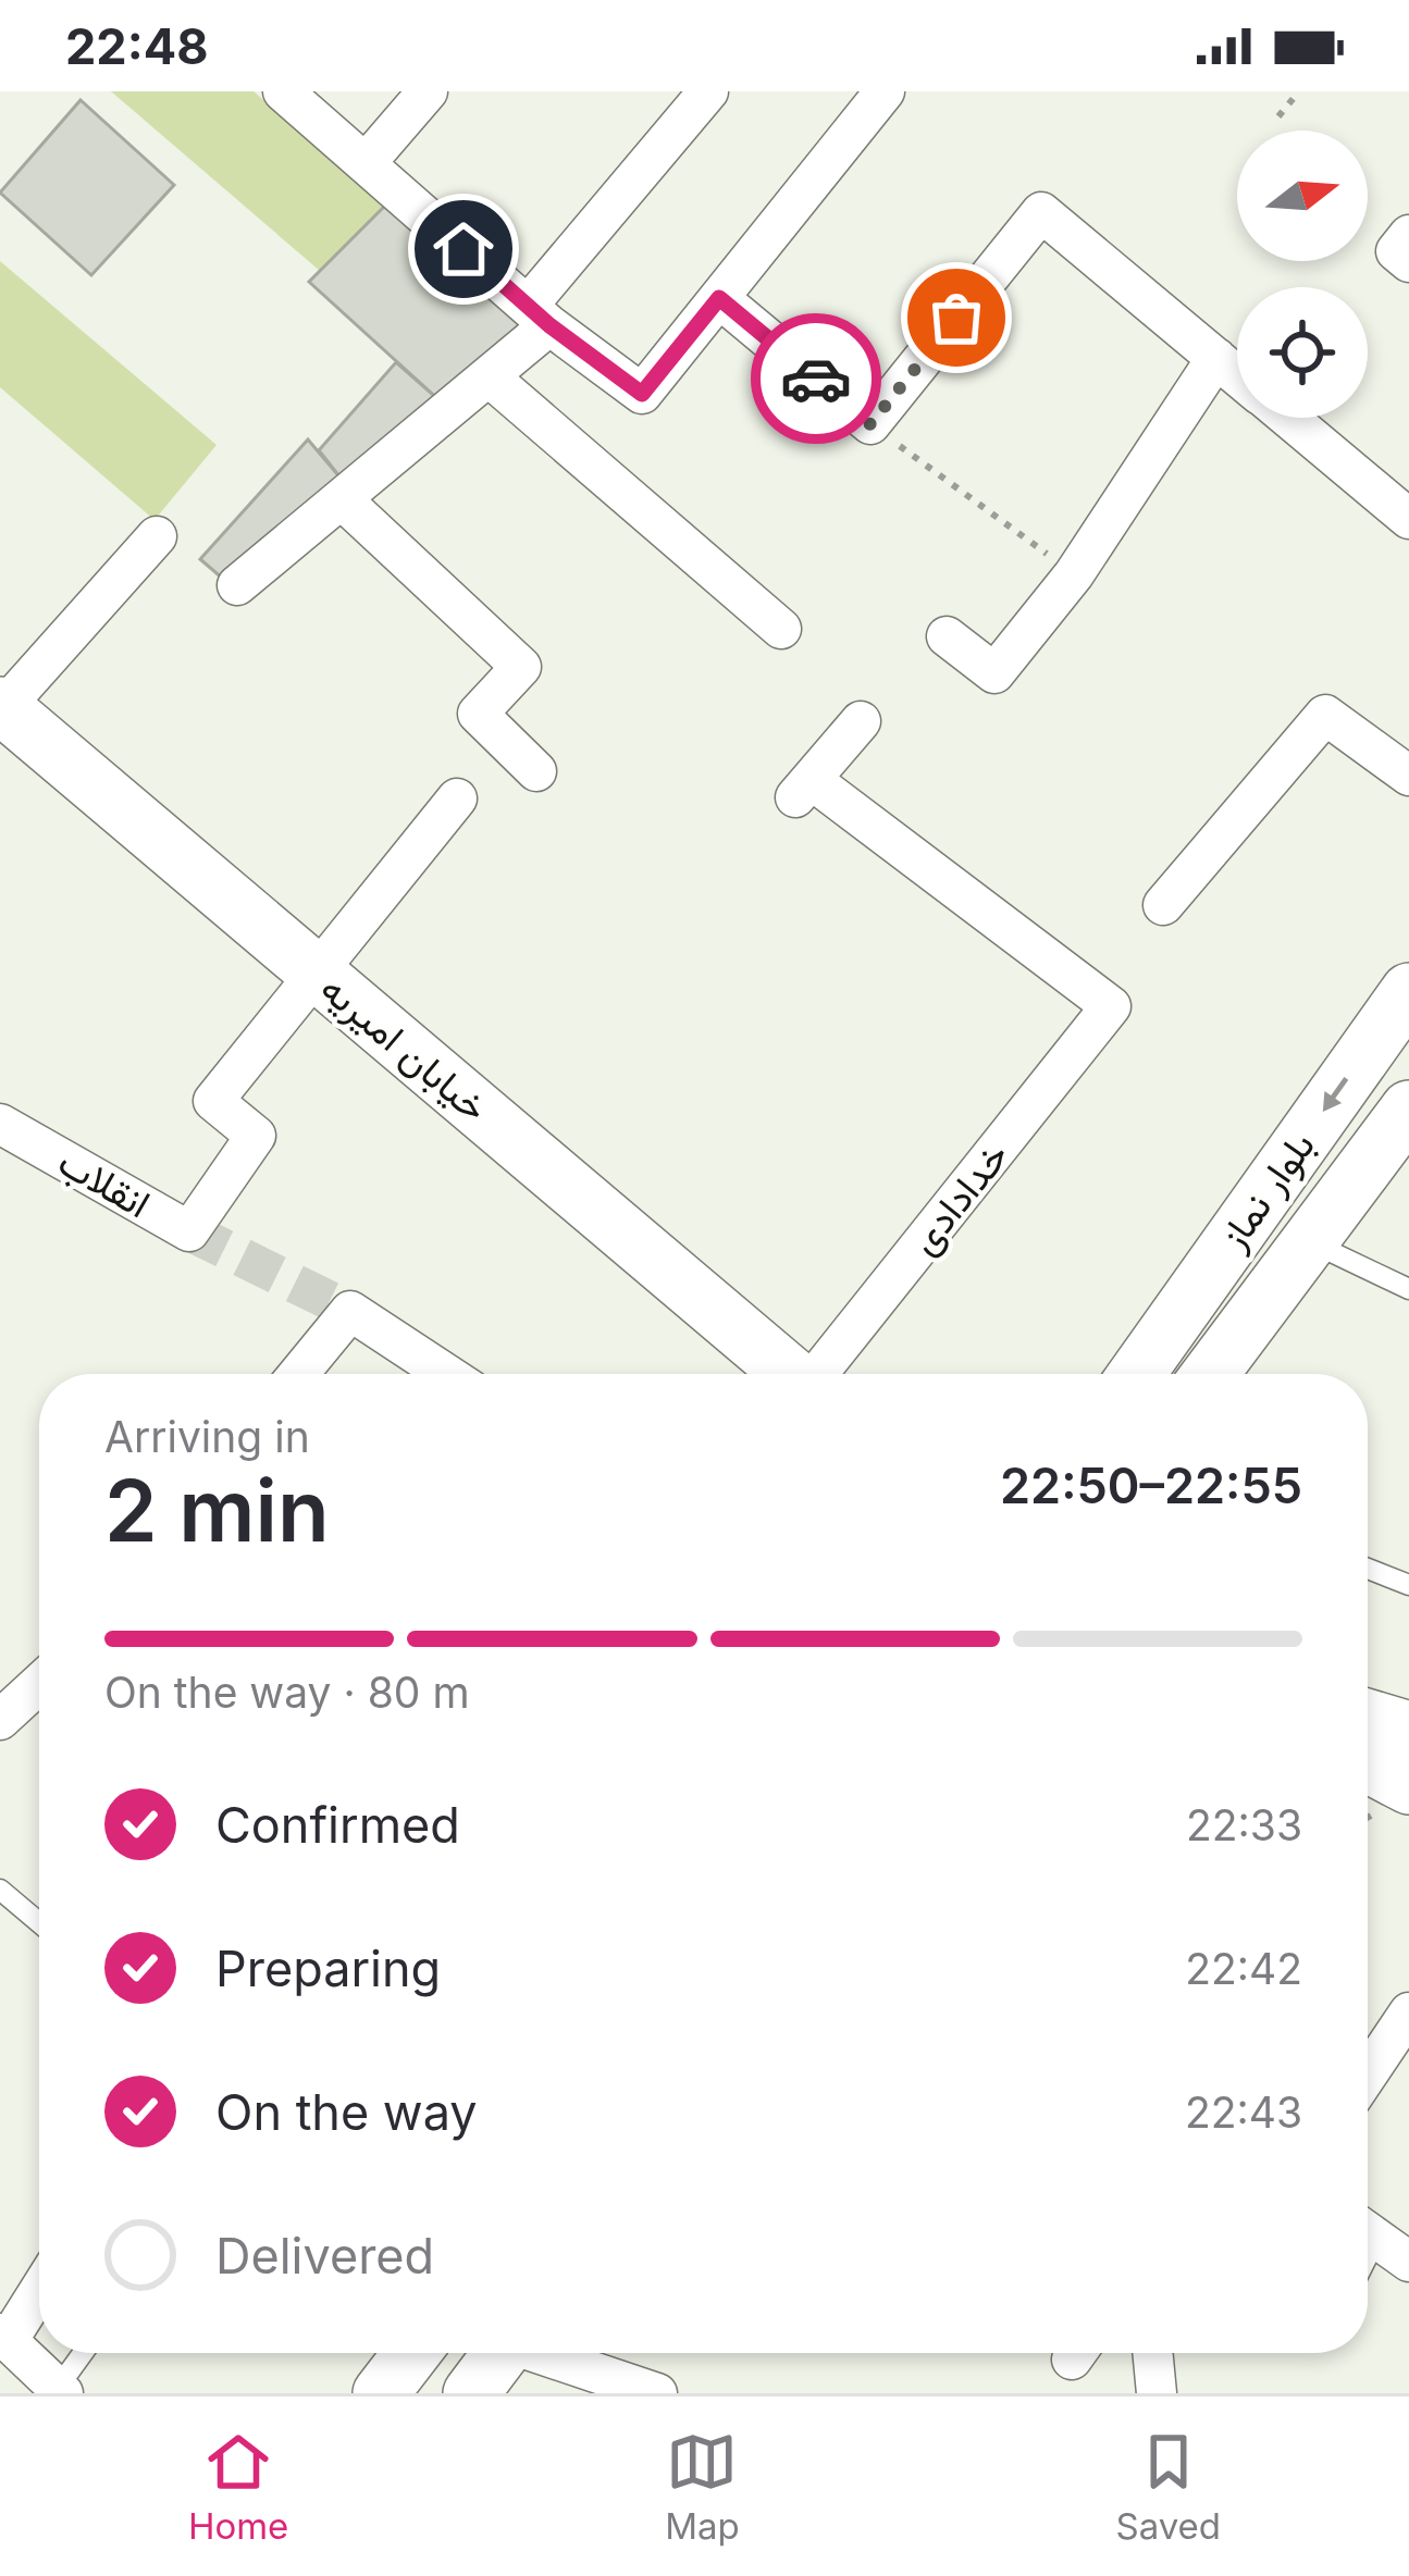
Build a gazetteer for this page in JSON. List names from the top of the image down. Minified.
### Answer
{"streets":{"main road":["خیابان امیریه","بلوار نماز"],"street":["انقلاب","خدادادی"]},"crossings":[["خیابان امیریه","انقلاب"]],"north":"right","page":{"status":"22:48","heading":["2 min","Arriving in","22:50–22:55"],"bar":"On the way · 80 m","list":[["Confirmed","22:33"],["Preparing","22:42"],["On the way","22:43"],"Delivered"],"tabs":["Home","Map","Saved"]}}
